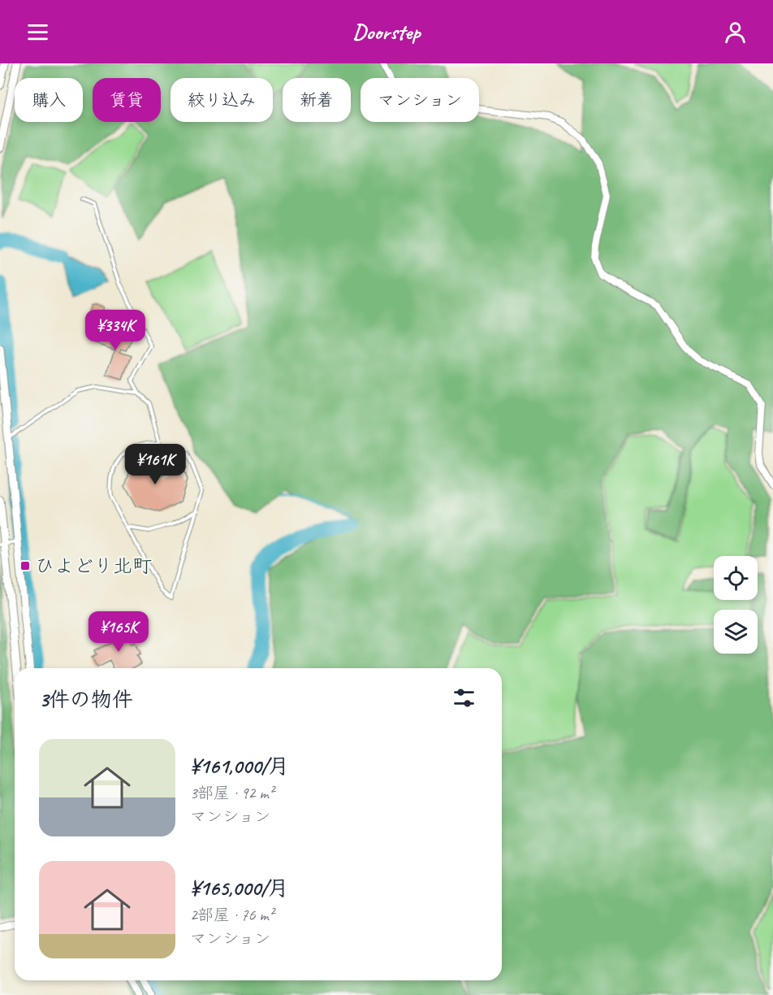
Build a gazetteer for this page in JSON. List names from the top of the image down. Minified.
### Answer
{"places":{"transit":["ひよどり北町"]},"page":{"header":"Doorstep","chip":["購入","賃貸","絞り込み","新着","マンション"],"price":["¥334K","¥161K","¥165K"],"heading":"3件の物件","list":[{"name":"¥161,000/月","note":"3部屋 · 92 m² · マンション"},{"name":"¥165,000/月","note":"2部屋 · 76 m² · マンション"}]}}
